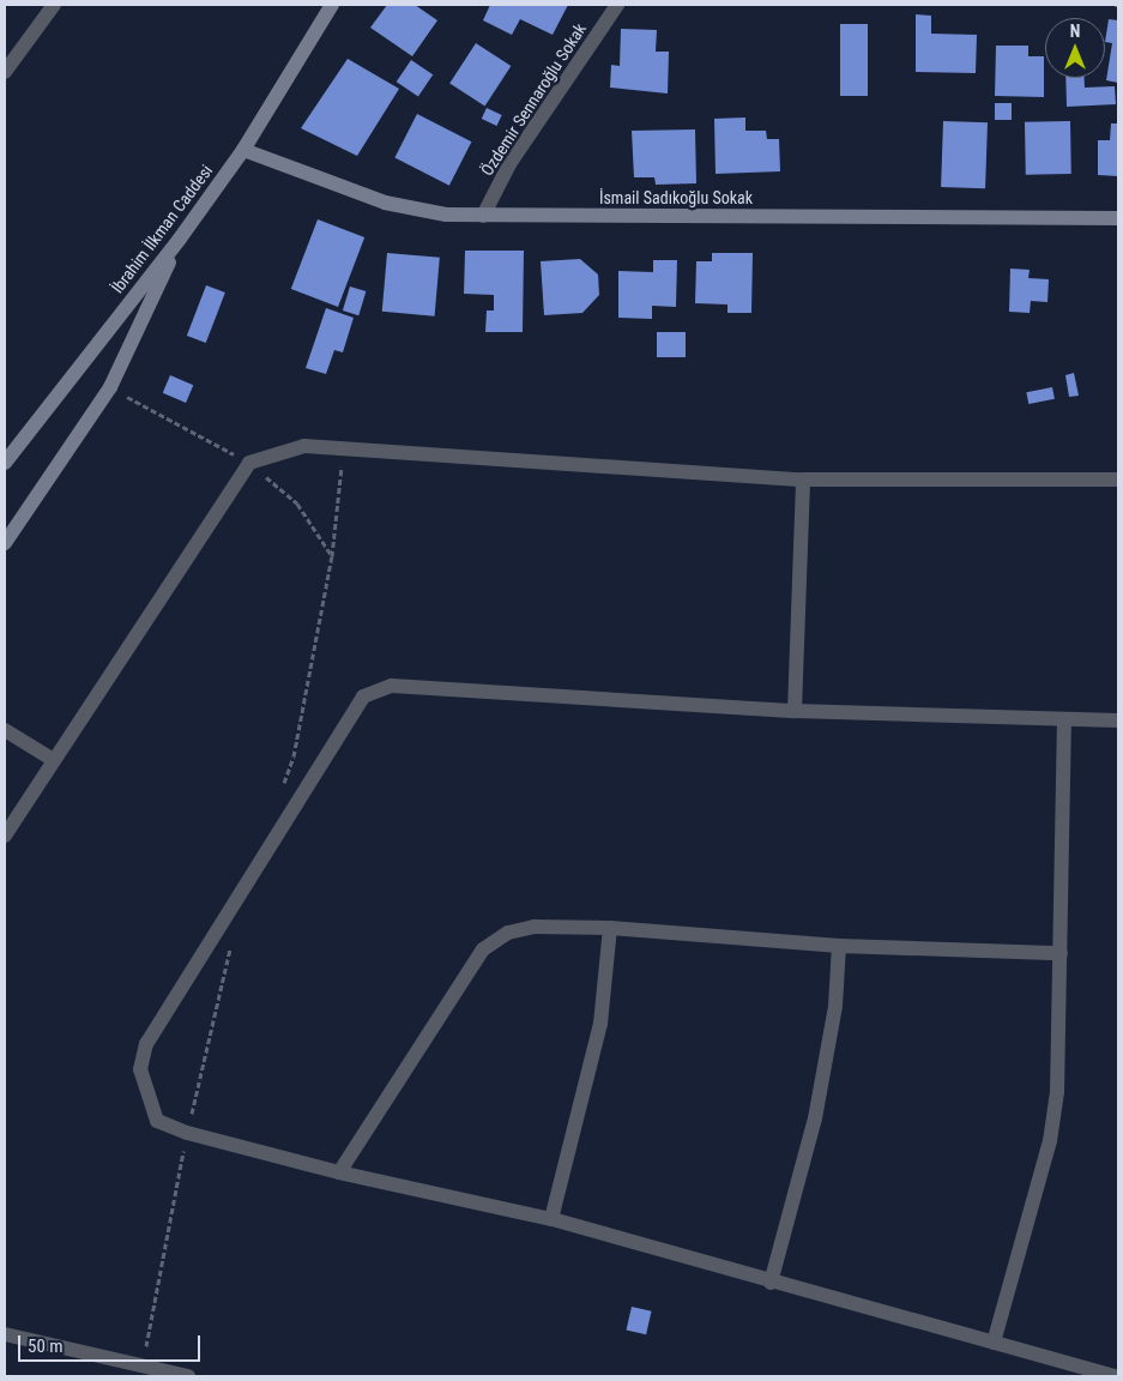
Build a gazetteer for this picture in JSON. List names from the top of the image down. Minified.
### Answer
{"streets":{"street":["Özdemir Sennaroğlu Sokak","İsmail Sadıkoğlu Sokak","İbrahim İlkman Caddesi"]},"crossings":[["Özdemir Sennaroğlu Sokak","İsmail Sadıkoğlu Sokak"],["İsmail Sadıkoğlu Sokak","İbrahim İlkman Caddesi"]],"scale_bar":"50 m","north":"top"}
